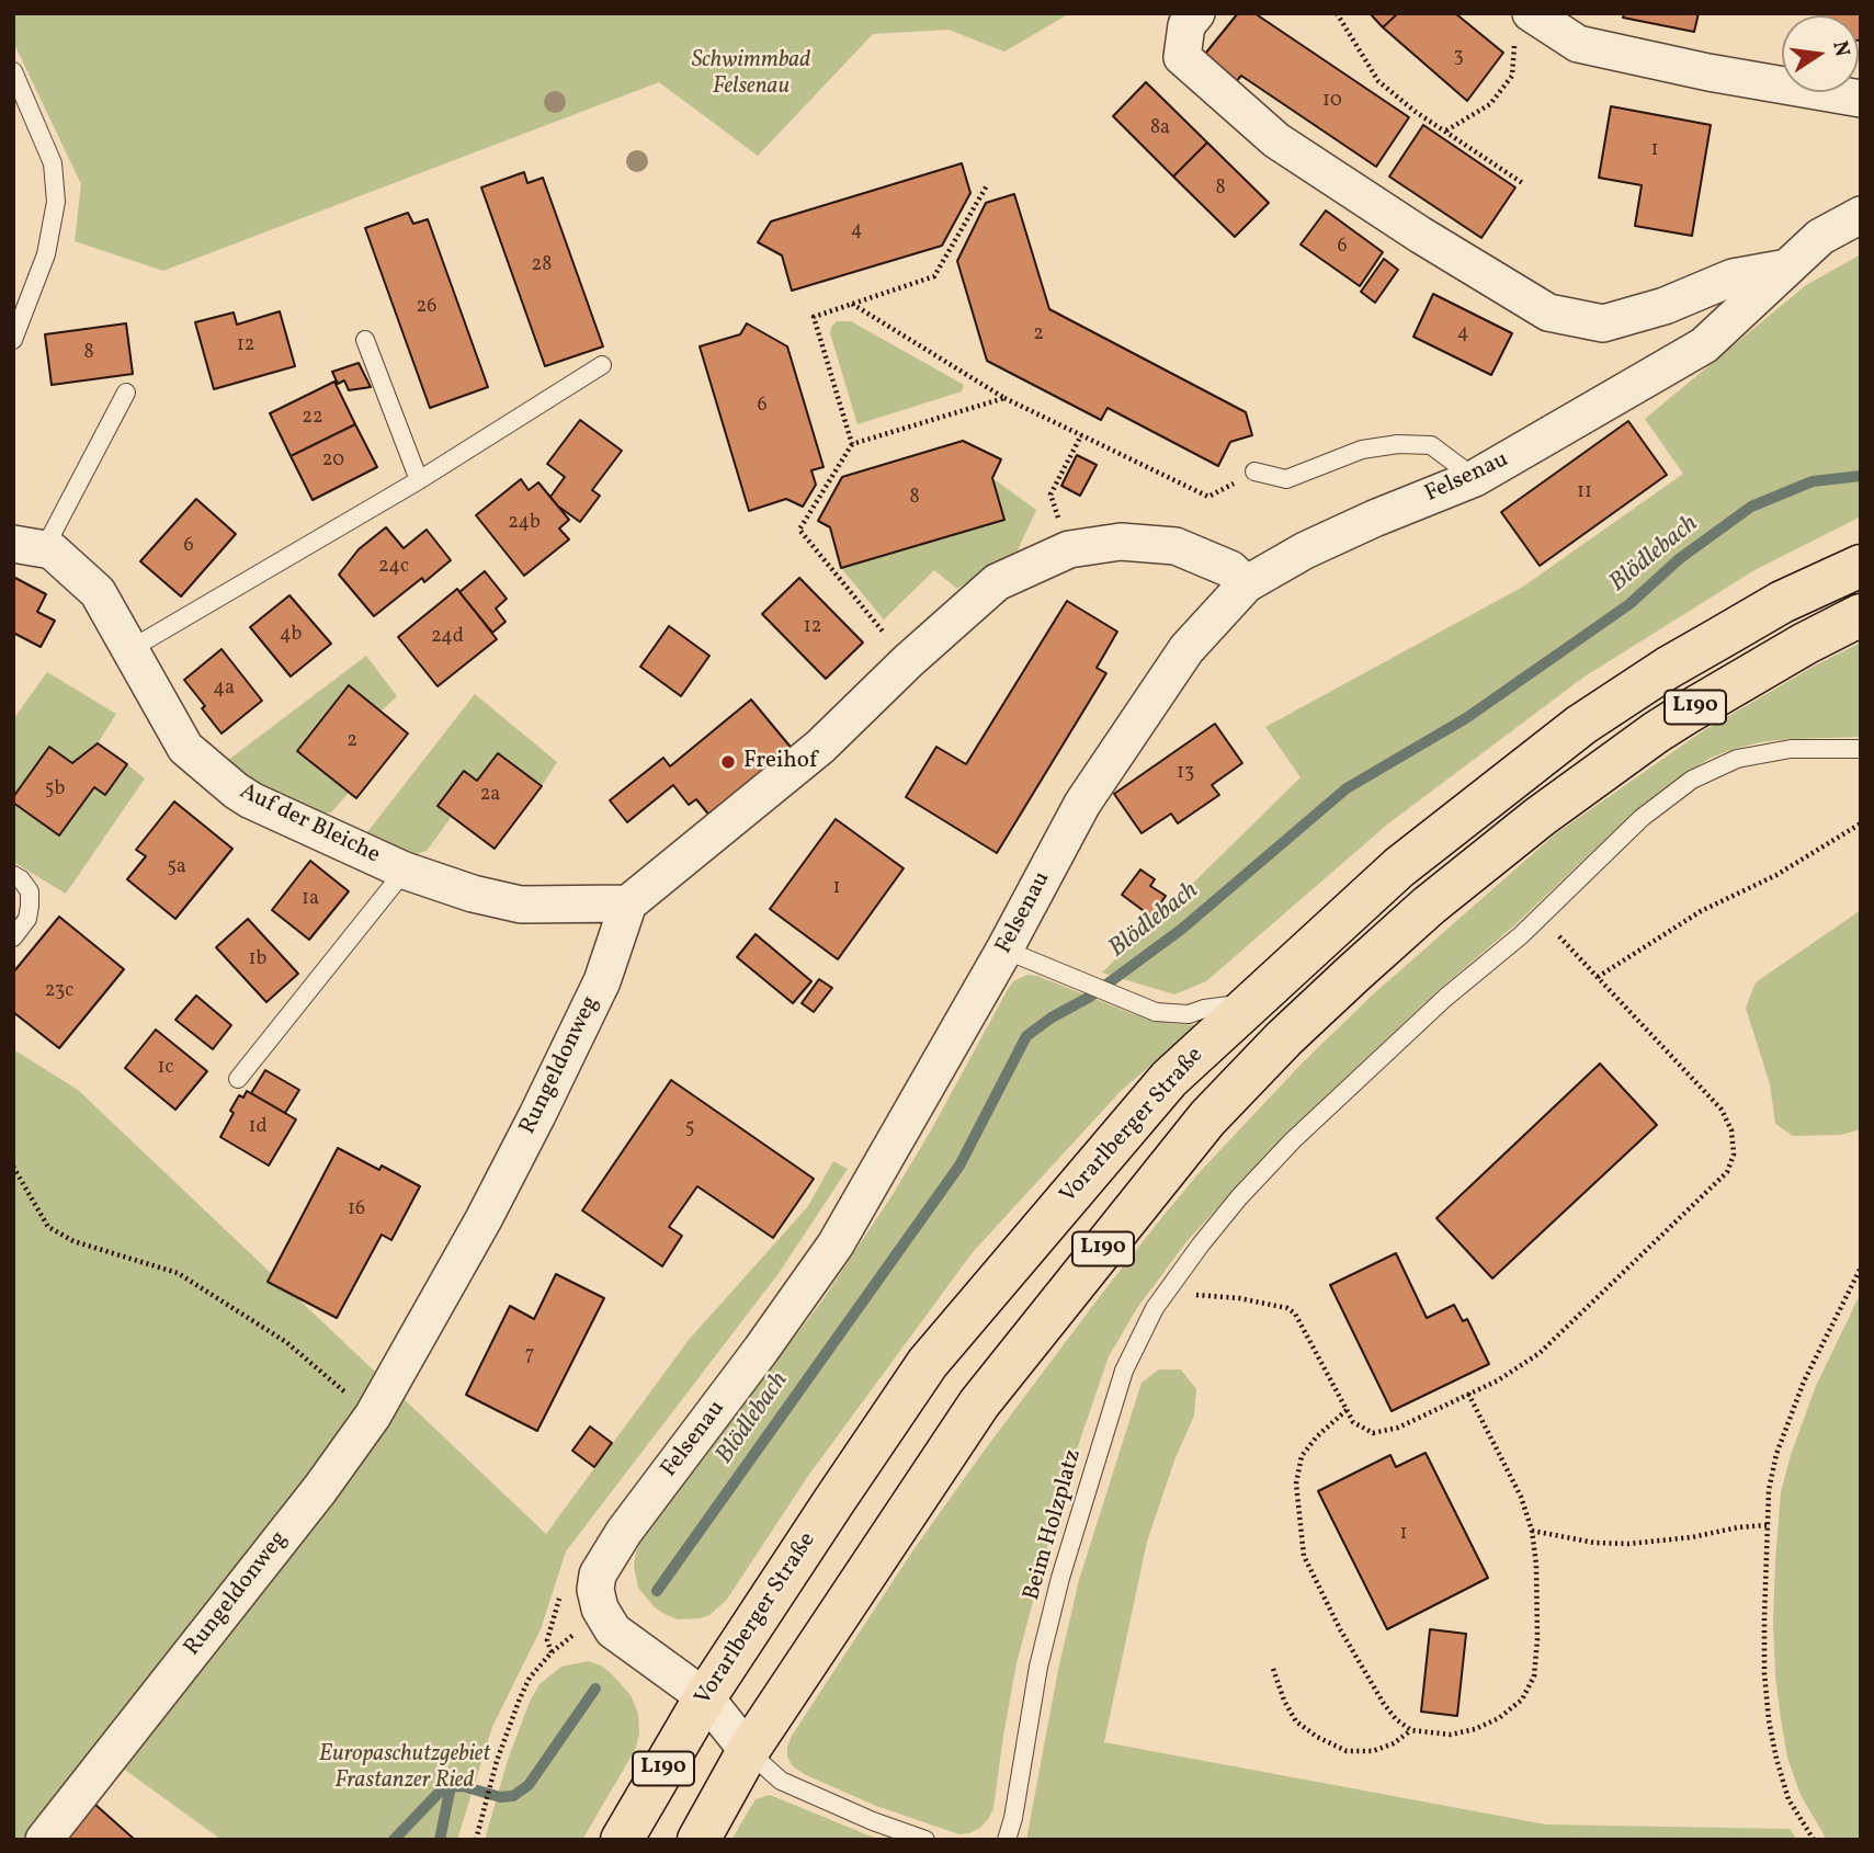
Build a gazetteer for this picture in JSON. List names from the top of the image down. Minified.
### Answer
{"streets":{"main road":["L190","Vorarlberger Straße"],"street":["Felsenau","Auf der Bleiche","Rungeldonweg"],"lane":["Beim Holzplatz"]},"crossings":[["Auf der Bleiche","Rungeldonweg"]],"water":["Blödlebach"],"parks":["Schwimmbad Felsenau","Europaschutzgebiet Frastanzer Ried"],"places":["Freihof"],"house_numbers":["3","10","8a","1","8","4","6","28","26","4","2","12","8","6","22","20","11","8","24b","6","24c","12","4b","24d","4a","2","13","5b","2a","5a","1","1a","1b","23c","1c","1d","5","16","7","1"],"north":"right"}
